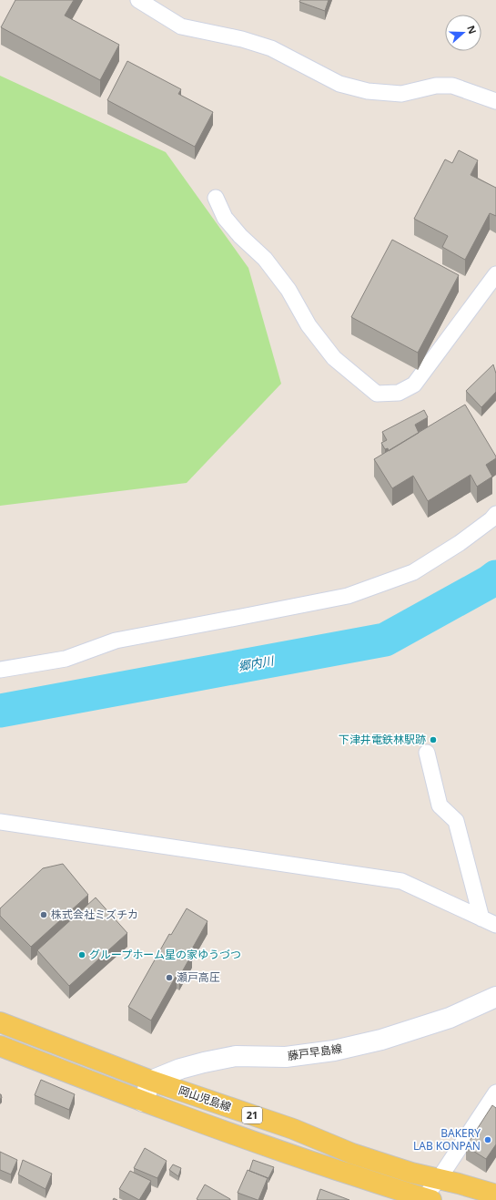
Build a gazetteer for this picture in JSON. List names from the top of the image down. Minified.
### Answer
{"streets":{"main road":["藤戸早島線","岡山児島線","21"]},"crossings":[["藤戸早島線","岡山児島線"]],"water":["郷内川"],"places":["下津井電鉄林駅跡","株式会社ミズチカ","グループホーム星の家ゆうづつ","瀬戸高圧","BAKERY LAB KONPAN"],"north":"right"}
